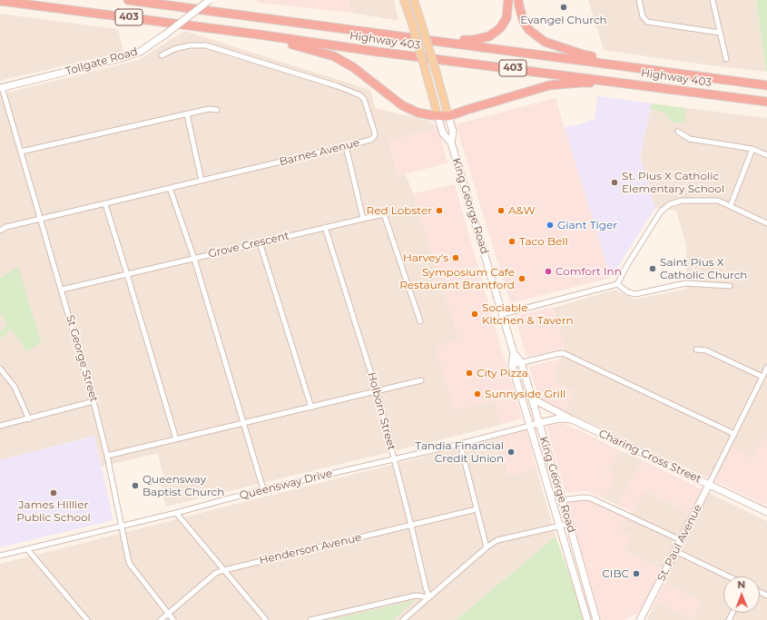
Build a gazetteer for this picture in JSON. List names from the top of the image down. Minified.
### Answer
{"streets":{"highway":["403","Highway 403"],"main road":["Tollgate Road","King George Road","Charing Cross Street","St. Paul Avenue"],"street":["Barnes Avenue","Grove Crescent","St George Street","Holborn Street","Queensway Drive","Henderson Avenue"]},"crossings":[["Tollgate Road","St George Street"],["Barnes Avenue","St George Street"],["King George Road","Charing Cross Street"],["King George Road","Queensway Drive"],["Grove Crescent","St George Street"],["Grove Crescent","Holborn Street"],["St George Street","Queensway Drive"],["St George Street","Henderson Avenue"],["Holborn Street","Queensway Drive"],["Holborn Street","Henderson Avenue"],["Charing Cross Street","Queensway Drive"],["Charing Cross Street","St. Paul Avenue"]],"places":["Evangel Church","St. Pius X Catholic Elementary School","Red Lobster","A&W","Giant Tiger","Taco Bell","Harvey's","Saint Pius X Catholic Church","Comfort Inn","Symposium Cafe Restaurant Brantford","Sociable Kitchen & Tavern","City Pizza","Sunnyside Grill","Tandia Financial Credit Union","Queensway Baptist Church","James Hillier Public School","CIBC"],"north":"top"}
